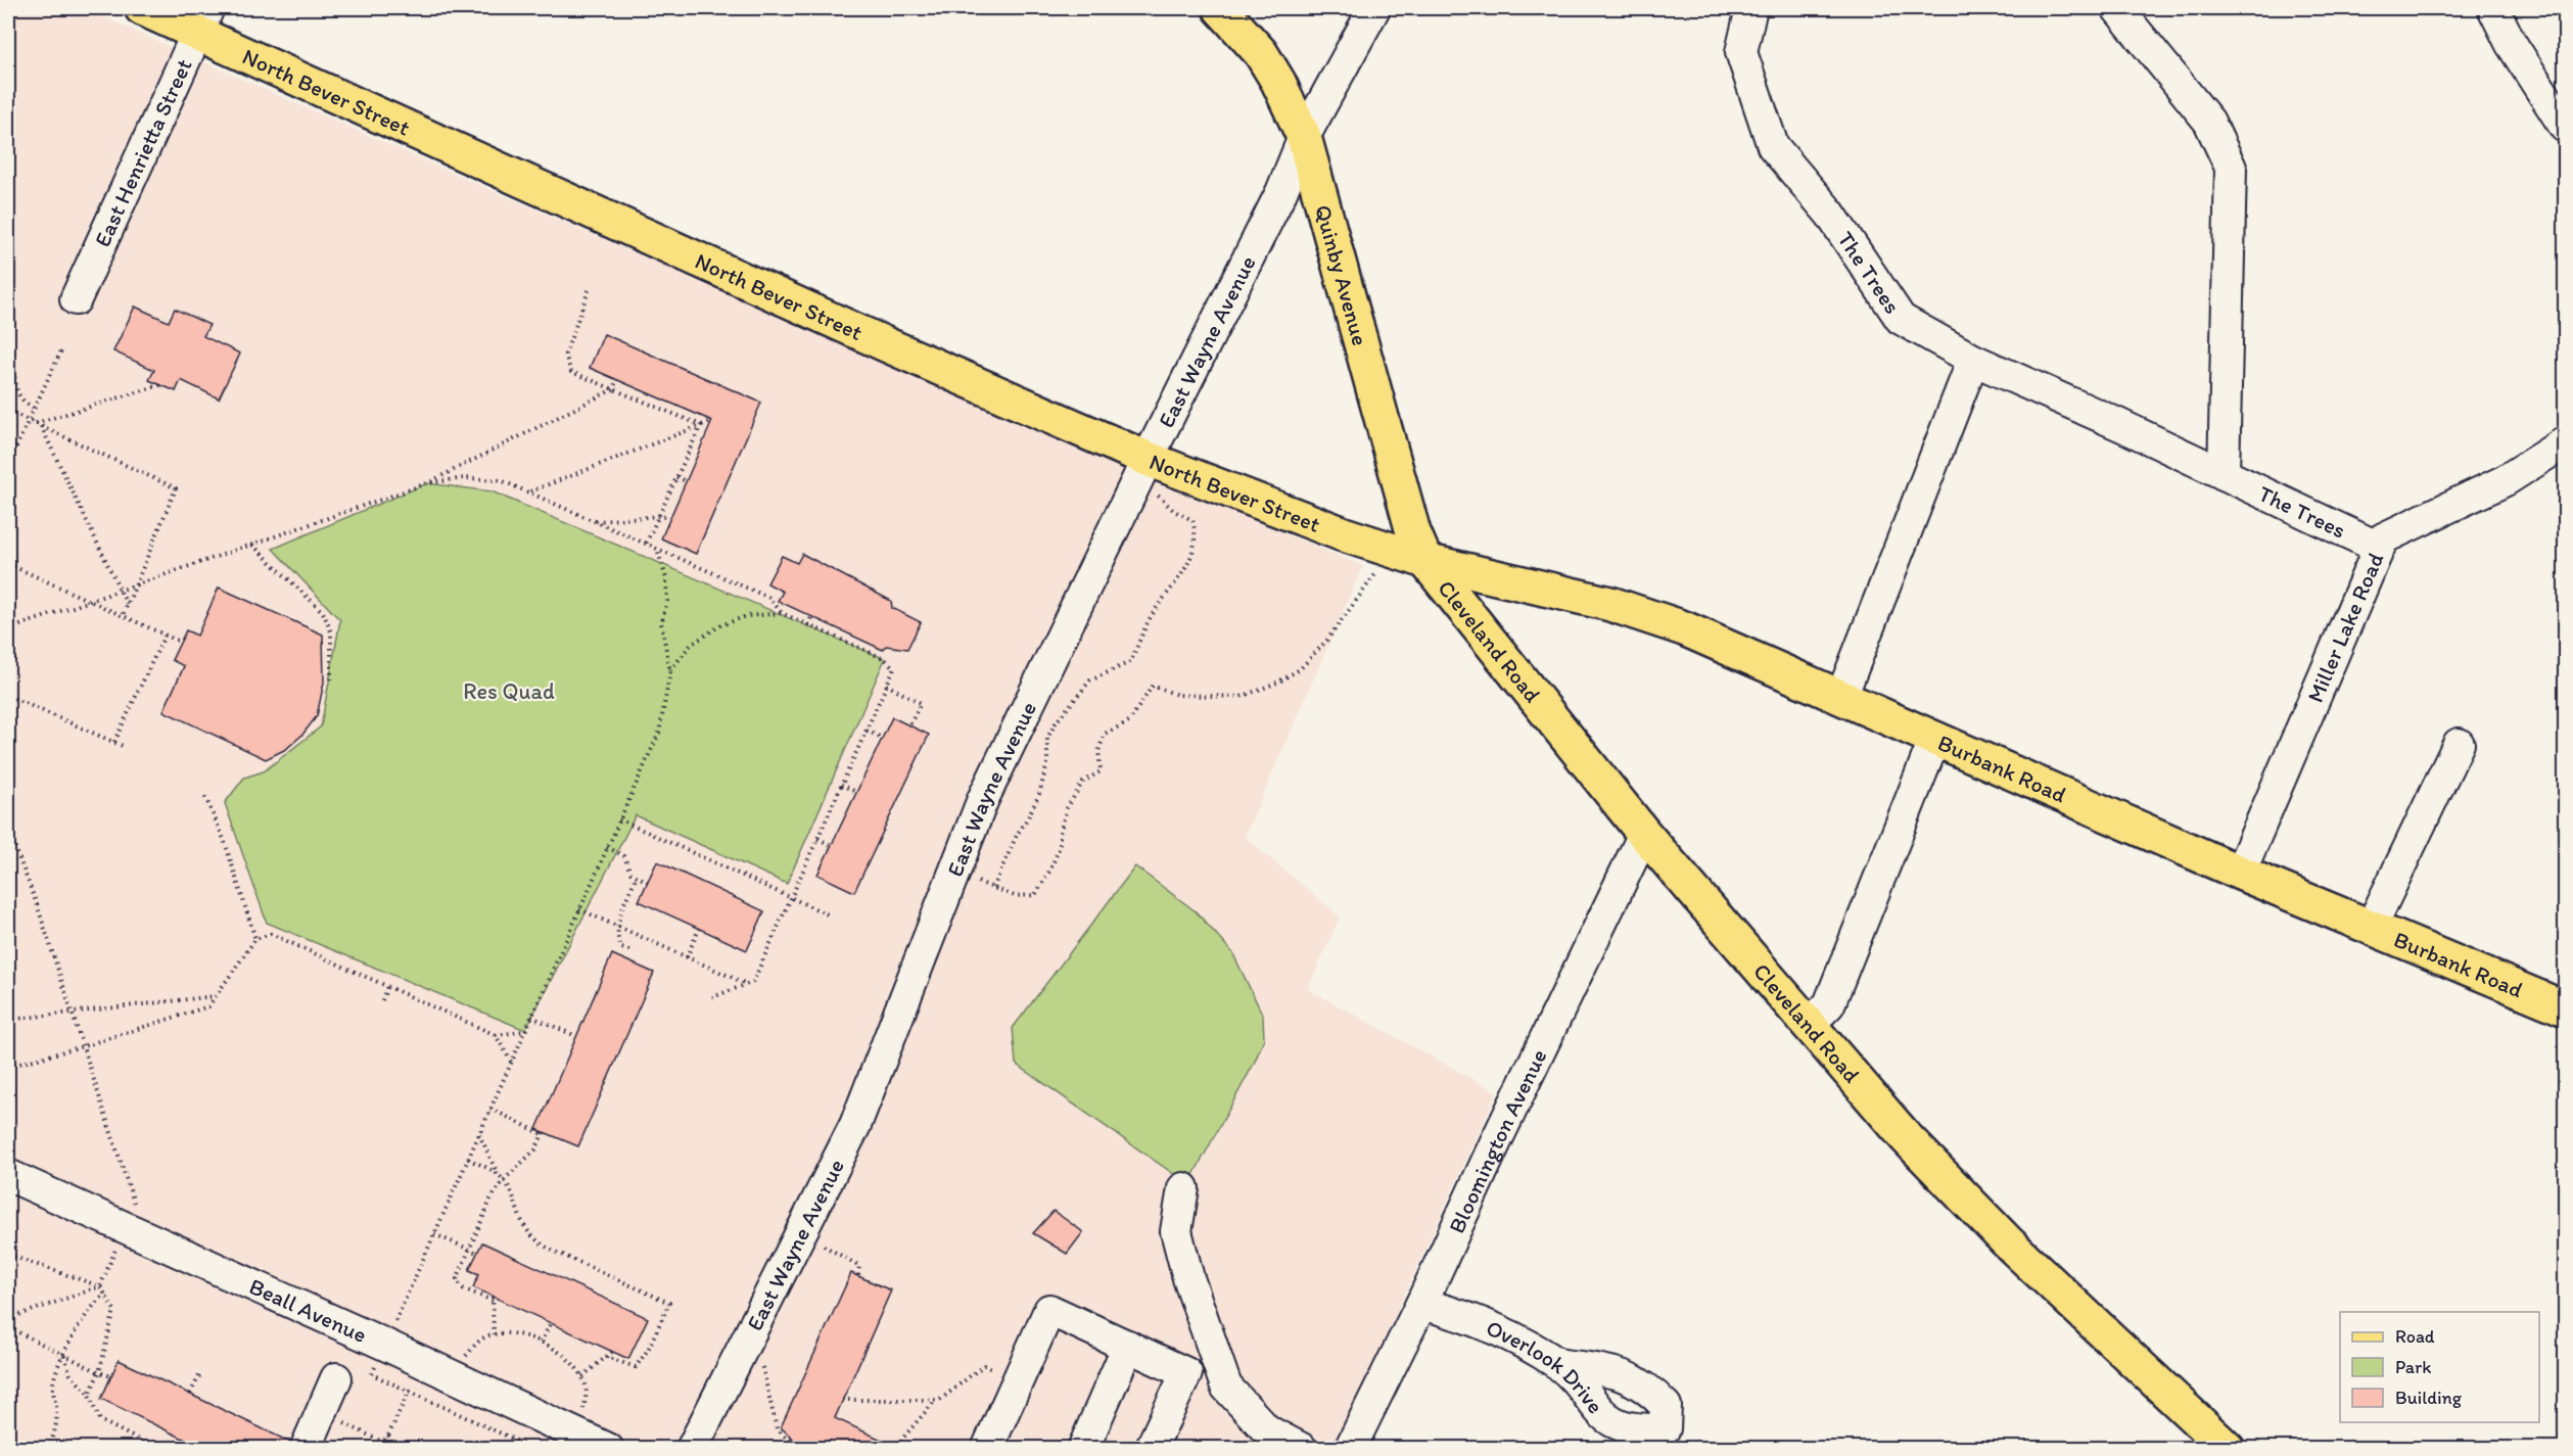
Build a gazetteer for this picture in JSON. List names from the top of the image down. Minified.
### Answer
{"streets":{"main road":["North Bever Street","Quinby Avenue","Cleveland Road","Burbank Road"],"street":["East Henrietta Street","The Trees","East Wayne Avenue","Miller Lake Road","Bloomington Avenue","Beall Avenue","Overlook Drive"]},"crossings":[["North Bever Street","East Henrietta Street"],["North Bever Street","Quinby Avenue"],["North Bever Street","East Wayne Avenue"],["North Bever Street","Cleveland Road"],["North Bever Street","Burbank Road"],["The Trees","Miller Lake Road"],["Quinby Avenue","East Wayne Avenue"],["Quinby Avenue","Cleveland Road"],["Quinby Avenue","Burbank Road"],["Miller Lake Road","Burbank Road"],["Cleveland Road","Burbank Road"],["Cleveland Road","Bloomington Avenue"],["Bloomington Avenue","Overlook Drive"]],"parks":["Res Quad"],"legend":["Road","Park","Building"]}
